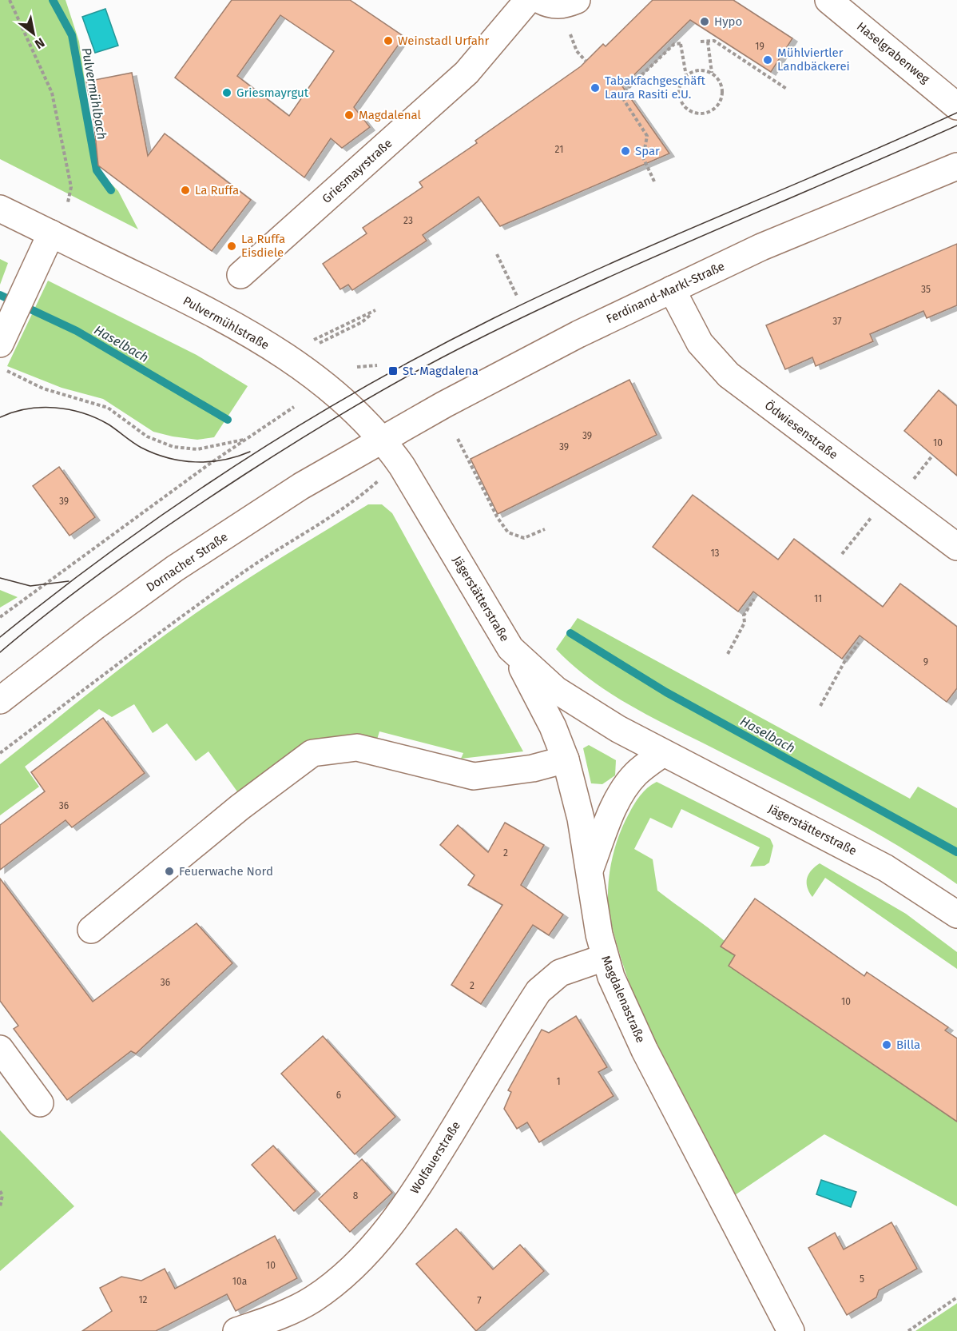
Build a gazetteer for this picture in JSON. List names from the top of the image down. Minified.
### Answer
{"streets":{"street":["Haselgrabenweg","Griesmayrstraße","Ferdinand-Markl-Straße","Pulvermühlstraße","Ödwiesenstraße","Dornacher Straße","Jägerstätterstraße","Magdalenastraße","Wolfauerstraße"]},"crossings":[["Ferdinand-Markl-Straße","Pulvermühlstraße"],["Ferdinand-Markl-Straße","Ödwiesenstraße"],["Ferdinand-Markl-Straße","Dornacher Straße"],["Ferdinand-Markl-Straße","Jägerstätterstraße"],["Pulvermühlstraße","Dornacher Straße"],["Pulvermühlstraße","Jägerstätterstraße"],["Dornacher Straße","Jägerstätterstraße"],["Jägerstätterstraße","Magdalenastraße"],["Magdalenastraße","Wolfauerstraße"]],"water":["Pulvermühlbach","Haselbach"],"places":{"other":["Hypo","Weinstadl Urfahr","Mühlviertler Landbäckerei","Tabakfachgeschäft Laura Rasiti e.U.","Griesmayrgut","Magdalenal","Spar","La Ruffa","La Ruffa Eisdiele","Feuerwache Nord","Billa"],"transit":["St. Magdalena"]},"house_numbers":["19","21","23","35","37","39","10","39","39","13","11","9","36","2","36","2","10","1","6","8","10","5","10a","12","7"],"north":"bottom right"}
